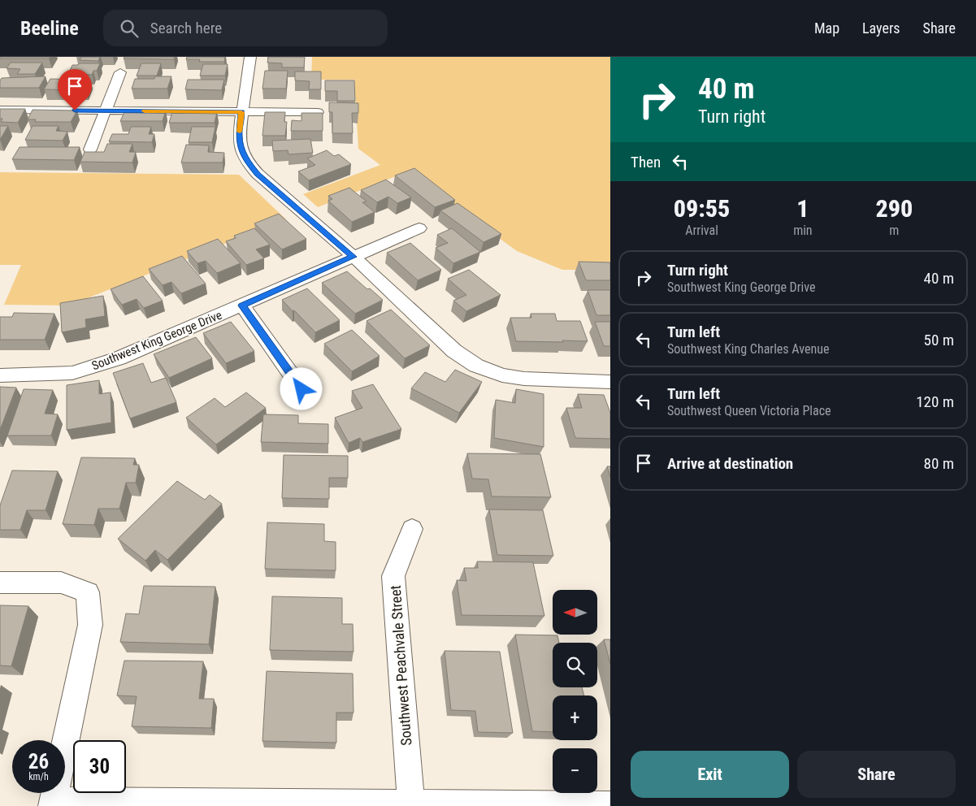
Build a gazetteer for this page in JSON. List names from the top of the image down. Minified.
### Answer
{"streets":{"street":["Southwest King George Drive","Southwest Peachvale Street"]},"north":"left","page":{"header":"Beeline","search":"Search here","nav":["Map","Layers","Share"],"turn":["40 m","Turn right"],"then":"Then","eta":["09:55","Arrival","1","min","290","m"],"list":[{"name":"Turn right","note":"Southwest King George Drive","value":"40 m"},{"name":"Turn left","note":"Southwest King Charles Avenue","value":"50 m"},{"name":"Turn left","note":"Southwest Queen Victoria Place","value":"120 m"},{"name":"Arrive at destination","value":"80 m"}],"map_buttons":["+","−"],"speed":"26 km/h","limit":"30","buttons":["Exit","Share"]}}
